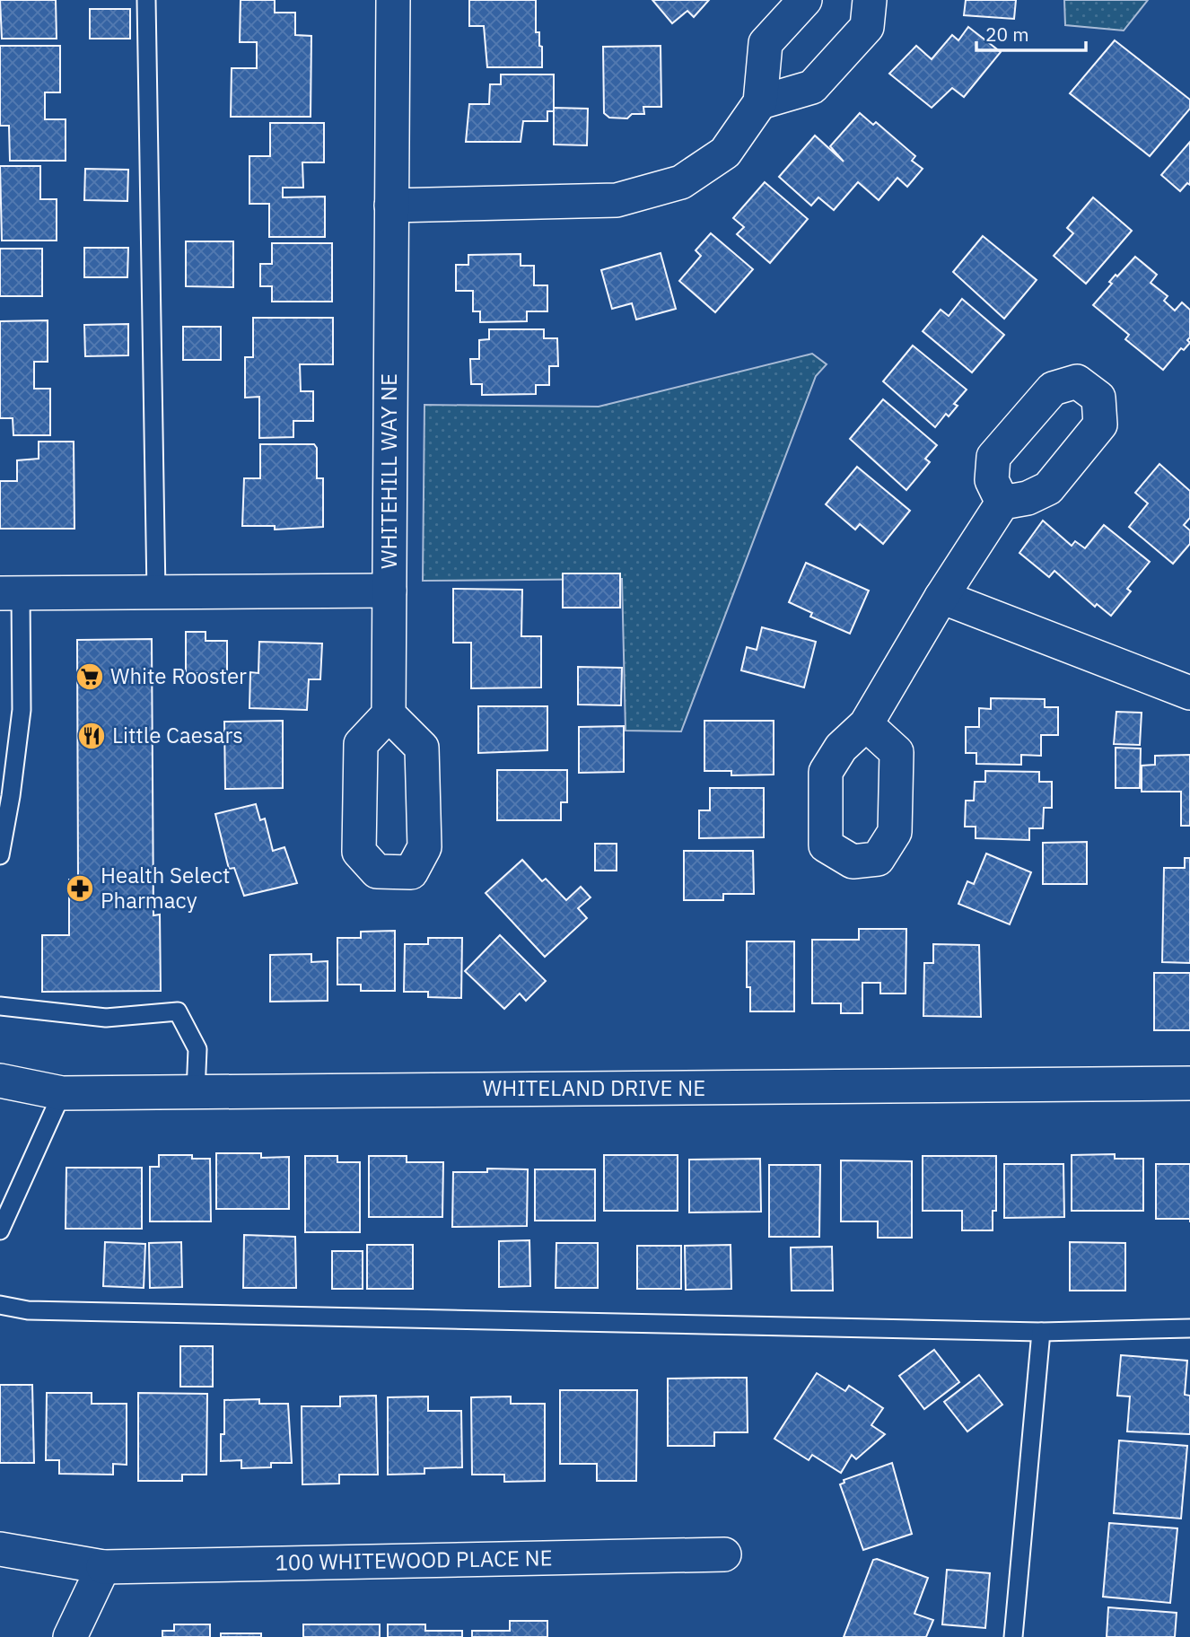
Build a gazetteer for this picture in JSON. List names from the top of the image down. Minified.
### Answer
{"streets":{"street":["WHITEHILL WAY NE","WHITELAND DRIVE NE","100 WHITEWOOD PLACE NE"]},"places":{"supermarket":["White Rooster"],"restaurant":["Little Caesars"],"pharmacy":["Health Select Pharmacy"]},"scale_bar":"20 m"}
